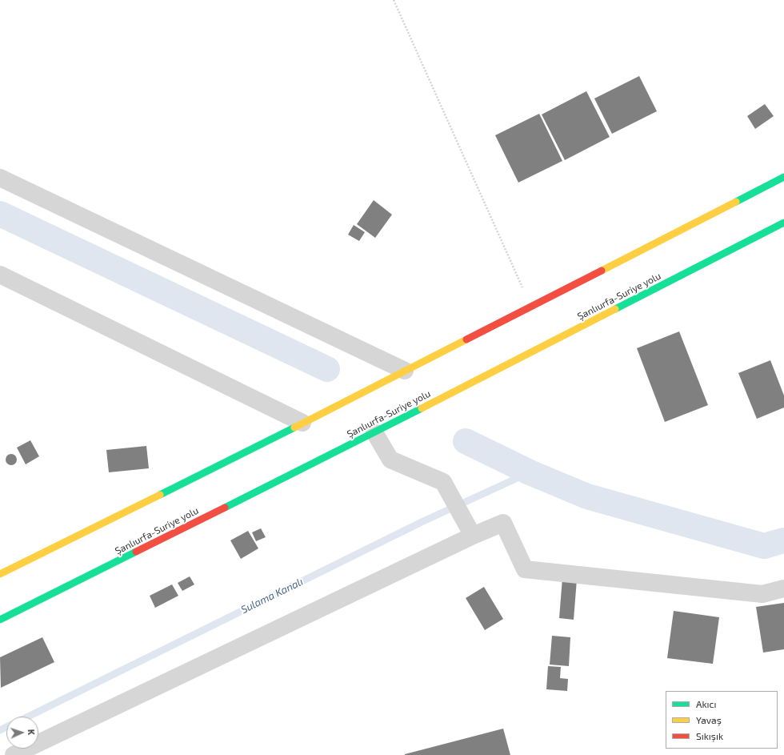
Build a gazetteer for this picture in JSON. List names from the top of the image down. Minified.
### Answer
{"streets":{"highway":["Şanlıurfa-Suriye yolu"]},"water":["Sulama Kanalı"],"legend":["Akıcı","Yavaş","Sıkışık"],"north":"right"}
